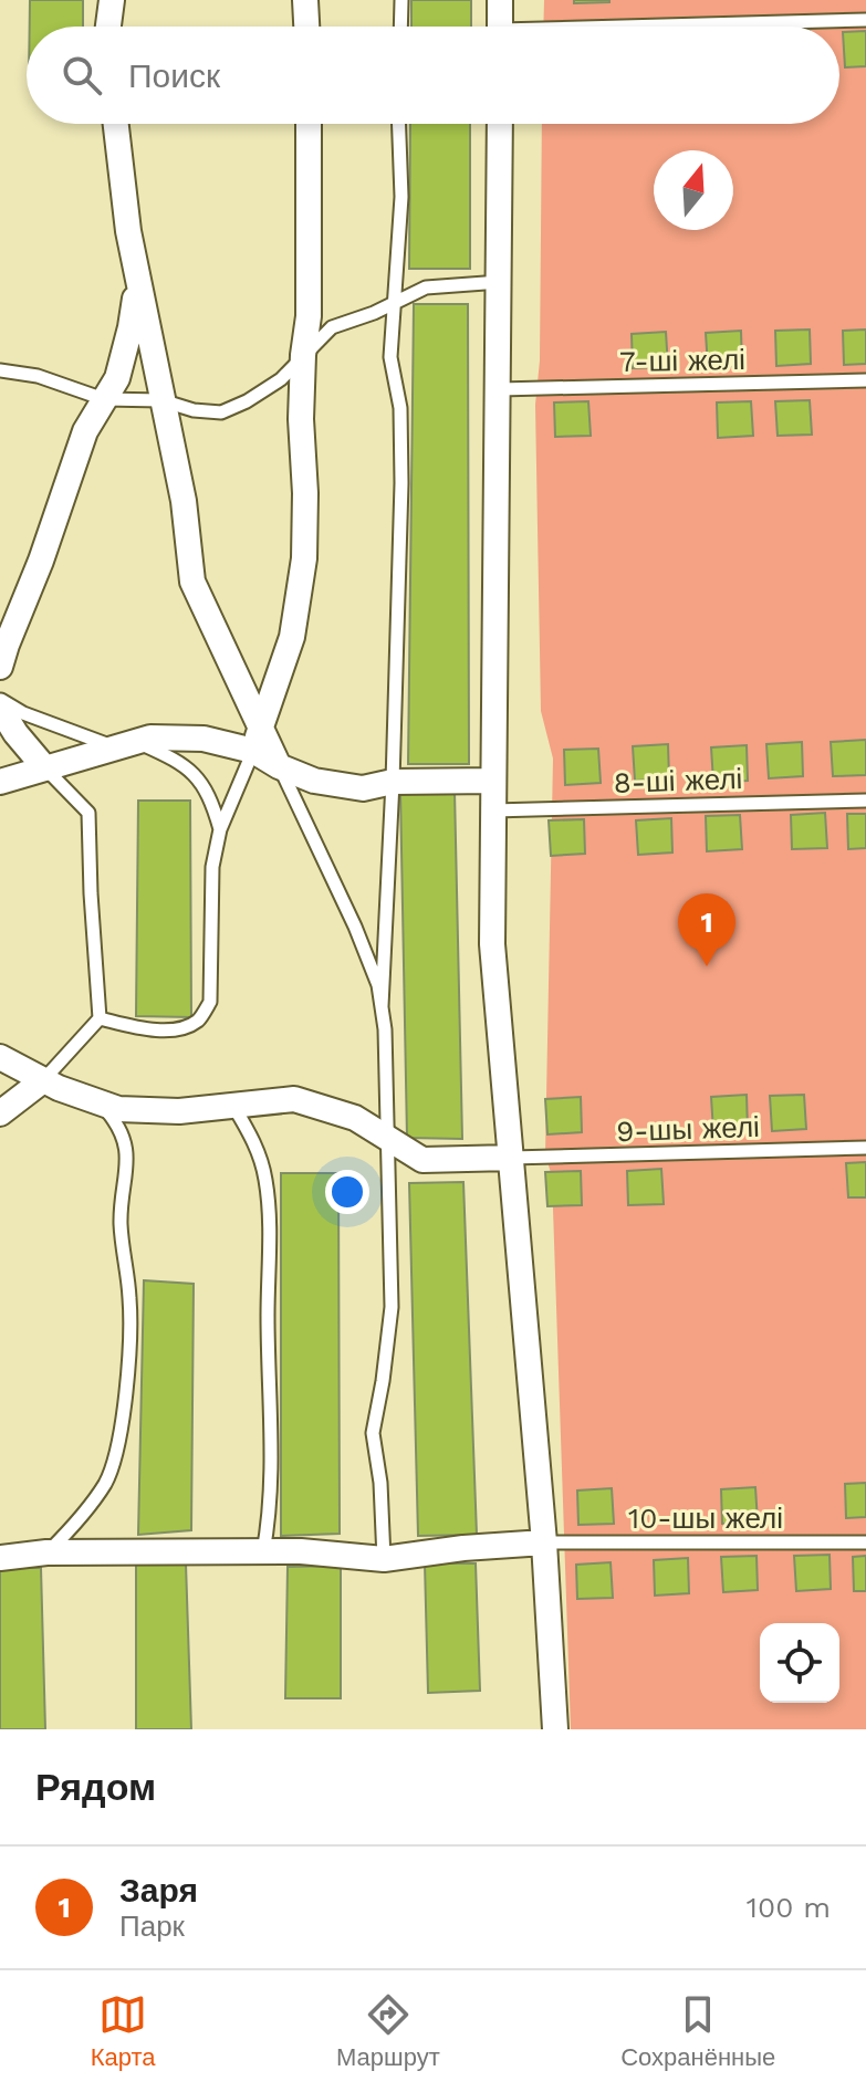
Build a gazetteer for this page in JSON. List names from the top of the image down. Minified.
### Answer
{"streets":{"lane":["7-ші желі","8-ші желі","9-шы желі","10-шы желі"]},"north":"top","page":{"search":"Поиск","pins":"1","heading":"Рядом","list":[{"mark":"1","name":"Заря","note":"Парк","value":"100 m"}],"nav":["Карта","Маршрут","Сохранённые"]}}
